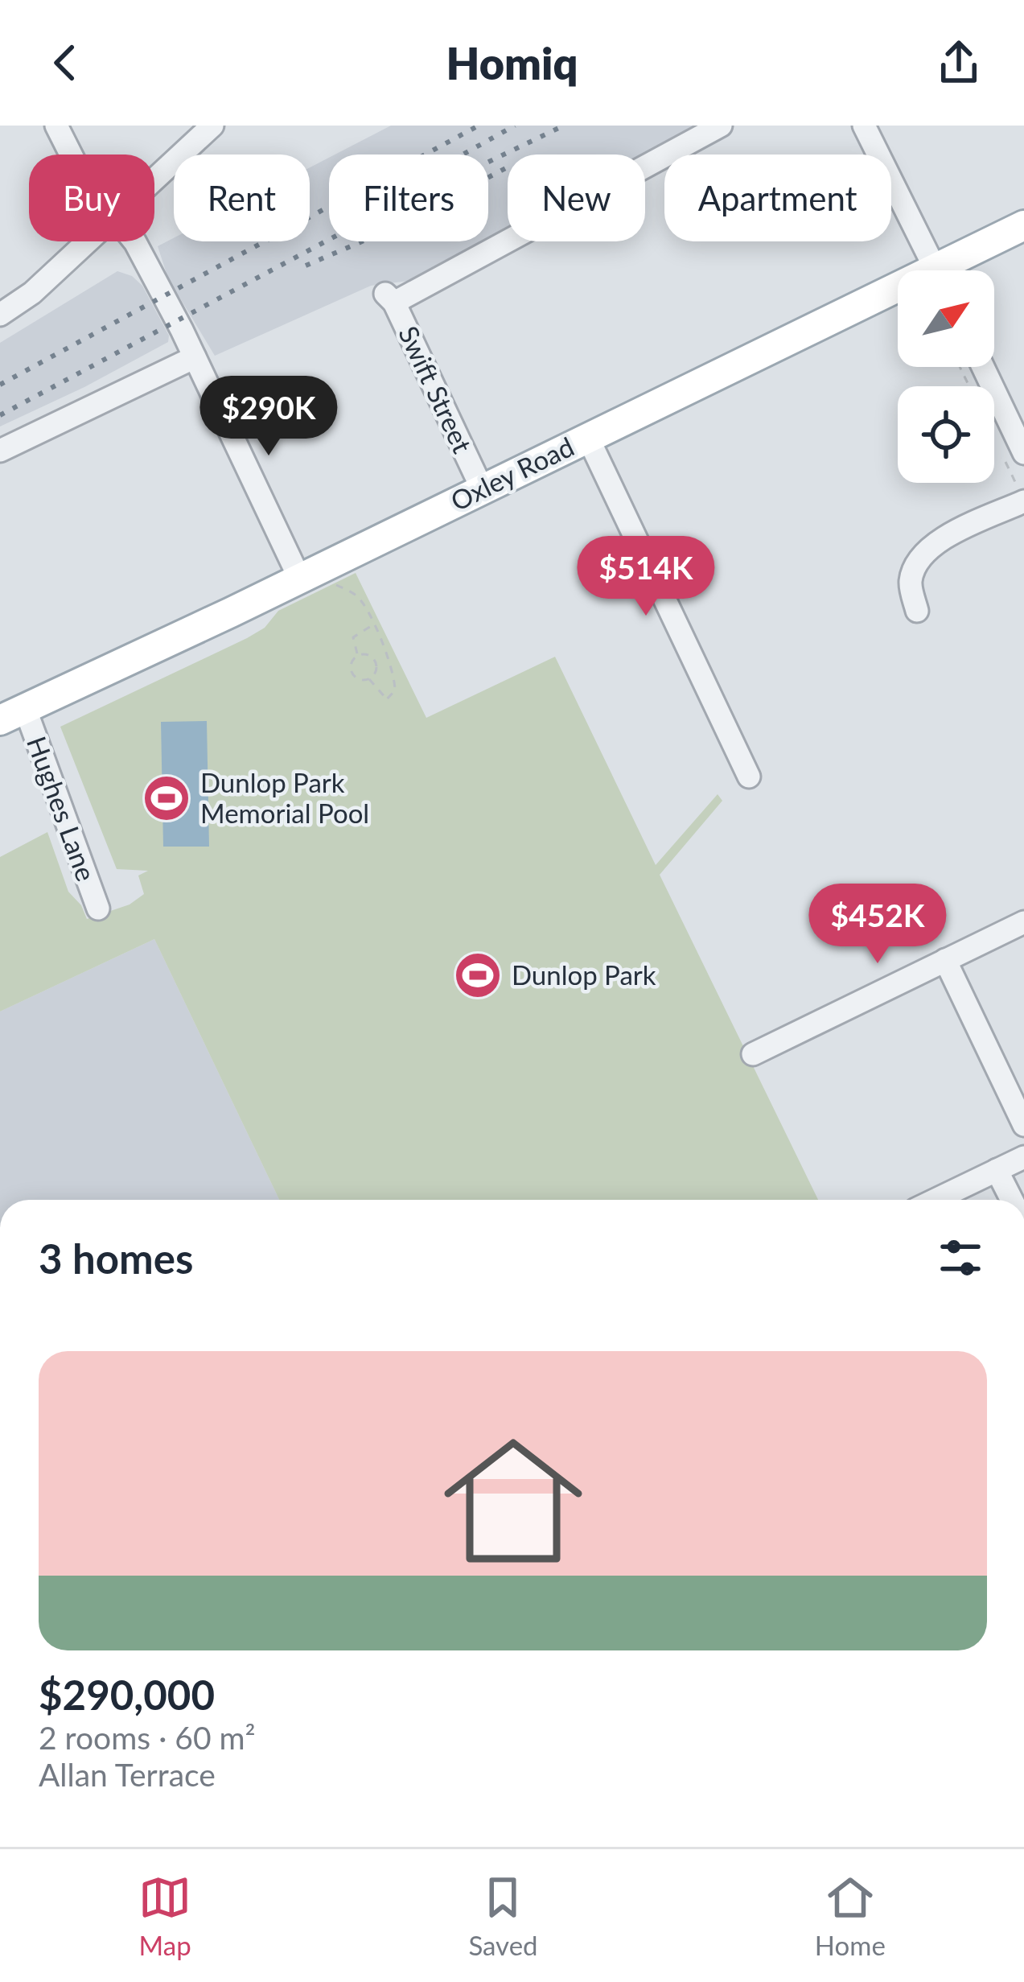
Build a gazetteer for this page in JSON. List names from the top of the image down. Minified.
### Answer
{"streets":{"main road":["Oxley Road"],"street":["Swift Street","Hughes Lane"]},"crossings":[["Swift Street","Oxley Road"],["Oxley Road","Hughes Lane"]],"places":{"sports":["Dunlop Park Memorial Pool","Dunlop Park"]},"north":"top right","page":{"header":"Homiq","chip":["Buy","Rent","Filters","New","Apartment"],"price":["$290K","$514K","$452K"],"heading":"3 homes","list":[{"name":"$290,000","note":"2 rooms · 60 m² · Allan Terrace"}],"tabs":["Map","Saved","Home"]}}
